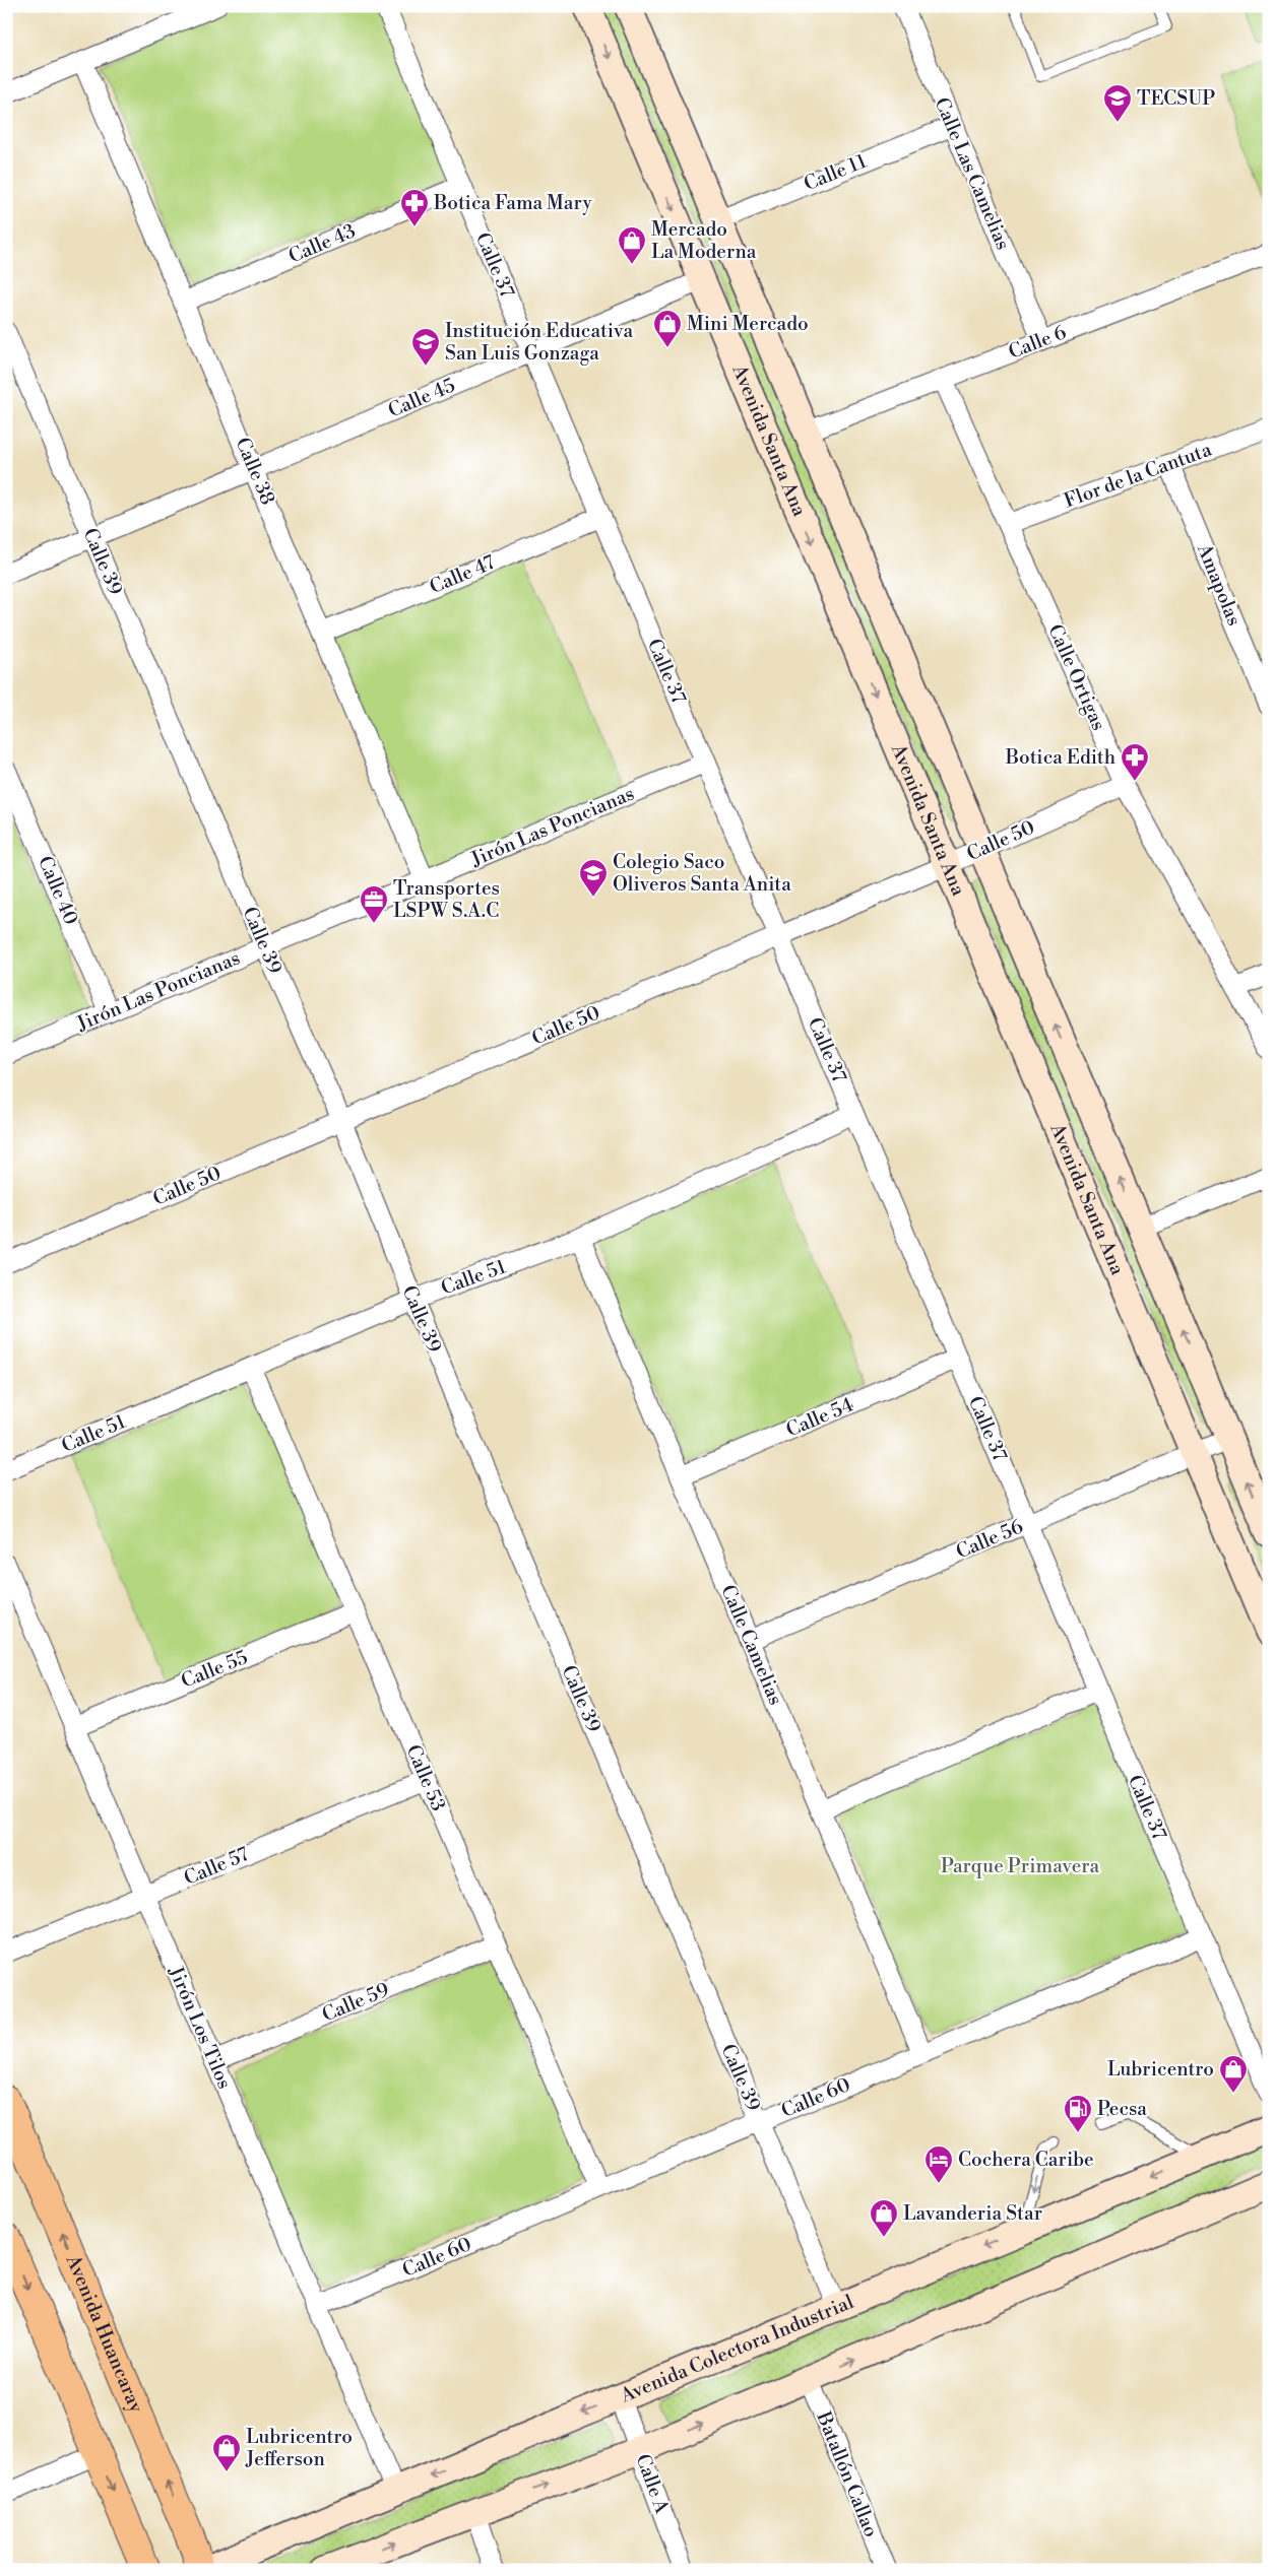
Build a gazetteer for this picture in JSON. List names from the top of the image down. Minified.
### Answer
{"streets":{"main road":["Avenida Huancaray"],"street":["Calle 11","Calle Las Camelias","Calle 43","Calle 37","Calle 6","Calle 45","Avenida Santa Ana","Calle 38","Flor de la Cantuta","Calle 39","Calle 47","Amapolas","Calle Ortigas","Jirón Las Poncianas","Calle 50","Calle 40","Calle 51","Calle 54","Calle 56","Calle Camelias","Calle 55","Calle 53","Calle 57","Calle 59","Jirón Los Tilos","Calle 60","Avenida Colectora Industrial","Batallón Callao","Calle A"]},"crossings":[["Calle 11","Calle Las Camelias"],["Calle 11","Avenida Santa Ana"],["Calle Las Camelias","Calle 6"],["Calle 43","Calle 37"],["Calle 43","Calle 38"],["Calle 37","Calle 45"],["Calle 37","Calle 47"],["Calle 37","Jirón Las Poncianas"],["Calle 37","Calle 50"],["Calle 37","Calle 51"],["Calle 37","Calle 54"],["Calle 37","Calle 56"],["Calle 37","Calle 60"],["Calle 6","Avenida Santa Ana"],["Calle 6","Calle Ortigas"],["Calle 45","Avenida Santa Ana"],["Calle 45","Calle 38"],["Calle 45","Calle 39"],["Avenida Santa Ana","Calle 50"],["Avenida Santa Ana","Calle 56"],["Calle 38","Calle 47"],["Calle 38","Jirón Las Poncianas"],["Flor de la Cantuta","Amapolas"],["Flor de la Cantuta","Calle Ortigas"],["Calle 39","Jirón Las Poncianas"],["Calle 39","Calle 50"],["Calle 39","Calle 51"],["Calle 39","Calle 60"],["Calle 39","Avenida Colectora Industrial"],["Calle Ortigas","Calle 50"],["Jirón Las Poncianas","Calle 40"],["Calle 51","Calle Camelias"],["Calle 51","Calle 53"],["Calle 54","Calle Camelias"],["Calle 56","Calle Camelias"],["Calle Camelias","Calle 60"],["Calle 55","Calle 53"],["Calle 55","Jirón Los Tilos"],["Calle 53","Calle 57"],["Calle 53","Calle 59"],["Calle 53","Calle 60"],["Calle 57","Jirón Los Tilos"],["Calle 59","Jirón Los Tilos"],["Jirón Los Tilos","Calle 60"],["Jirón Los Tilos","Avenida Colectora Industrial"],["Avenida Colectora Industrial","Calle A"]],"parks":["Parque Primavera"],"places":{"school or university":["TECSUP","Institución Educativa San Luis Gonzaga","Colegio Saco Oliveros Santa Anita"],"pharmacy":["Botica Fama Mary","Botica Edith"],"shop":["Mercado La Moderna","Mini Mercado","Lubricentro","Lavanderia Star","Lubricentro Jefferson"],"office":["Transportes LSPW S.A.C"],"fuel station":["Pecsa"],"hotel":["Cochera Caribe"]}}
